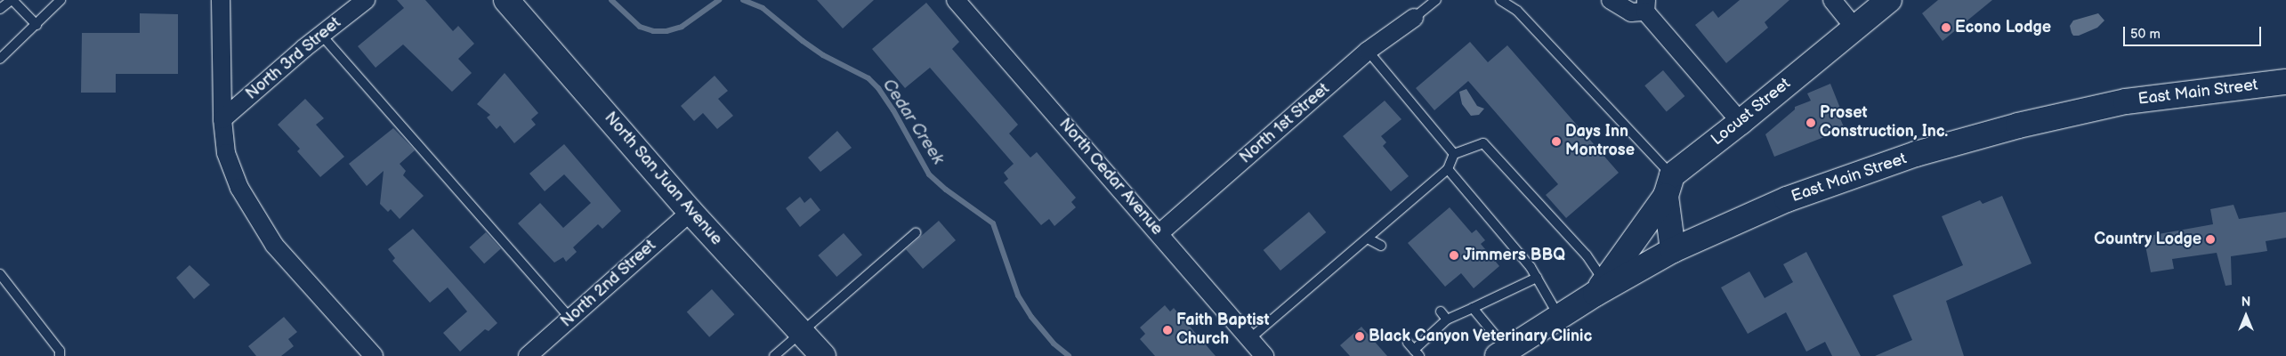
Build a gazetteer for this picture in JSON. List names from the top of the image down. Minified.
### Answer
{"streets":{"main road":["East Main Street","Locust Street","North San Juan Avenue"],"street":["North 3rd Street","North 1st Street","North Cedar Avenue","North 2nd Street"]},"crossings":[["East Main Street","Locust Street"],["North 1st Street","North Cedar Avenue"],["North San Juan Avenue","North 2nd Street"]],"water":["Cedar Creek"],"places":["Econo Lodge","Proset Construction, Inc.","Days Inn Montrose","Country Lodge","Jimmers BBQ","Faith Baptist Church","Black Canyon Veterinary Clinic"],"scale_bar":"50 m","north":"top"}
